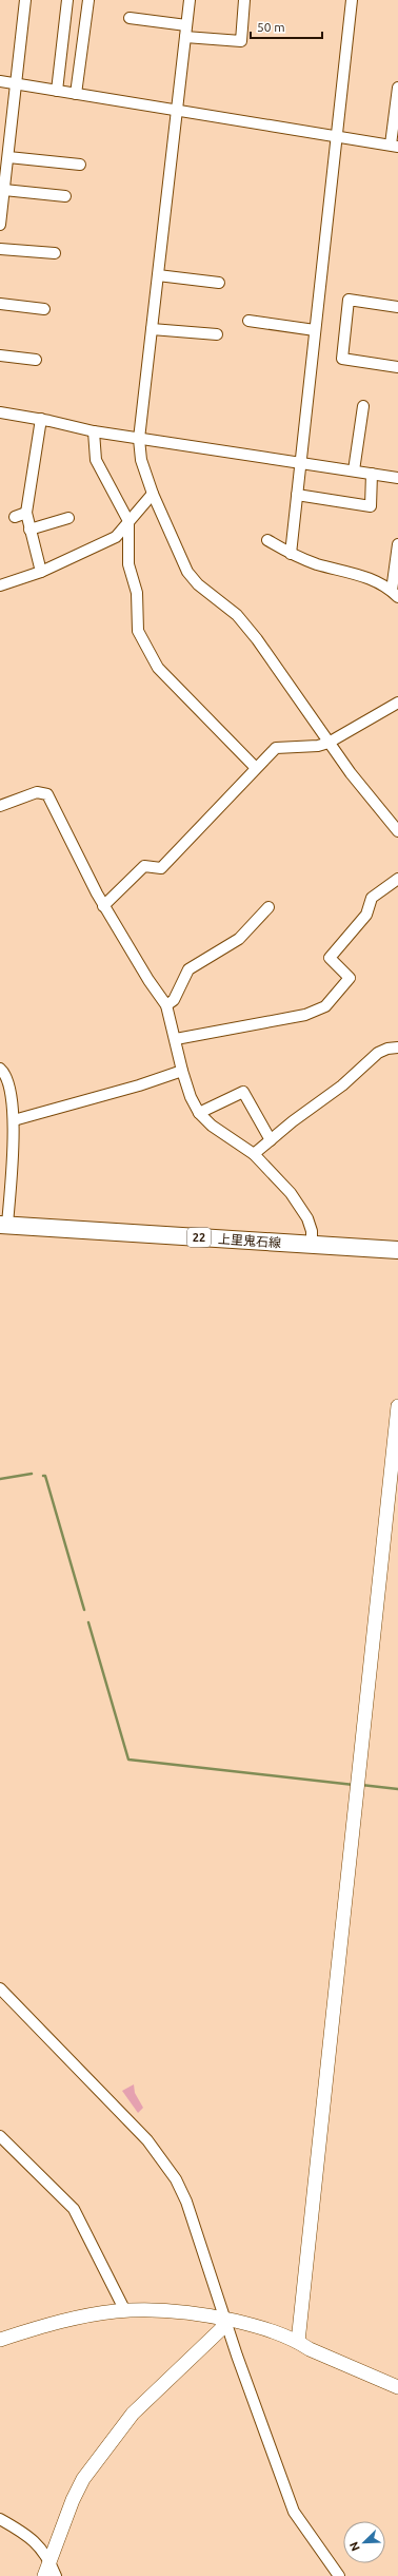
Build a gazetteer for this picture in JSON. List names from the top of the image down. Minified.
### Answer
{"streets":{"main road":["22","上里鬼石線"]},"scale_bar":"50 m","north":"bottom left"}
